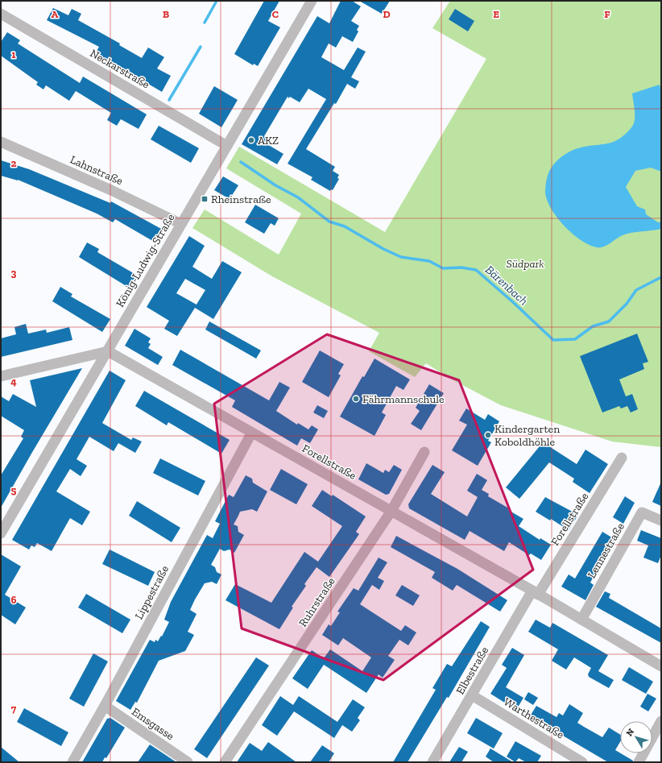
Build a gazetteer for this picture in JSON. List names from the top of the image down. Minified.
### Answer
{"streets":{"street":["Neckarstraße","Lahnstraße","König-Ludwig-Straße","Forellstraße","Lennestraße","Lippestraße","Ruhrstraße","Elbestraße","Warthestraße","Emsgasse"]},"crossings":[["Neckarstraße","König-Ludwig-Straße"],["Lahnstraße","König-Ludwig-Straße"],["König-Ludwig-Straße","Forellstraße"],["Forellstraße","Lennestraße"],["Forellstraße","Lippestraße"],["Forellstraße","Ruhrstraße"],["Forellstraße","Elbestraße"],["Lippestraße","Emsgasse"],["Elbestraße","Warthestraße"]],"water":["Bärenbach"],"parks":["Südpark"],"places":{"other":["AKZ","Fährmannschule","Kindergarten Koboldhöhle"],"transit":["Rheinstraße"]},"north":"top left","grid":{"columns":["A","B","C","D","E","F"],"rows":["1","2","3","4","5","6","7"]}}
